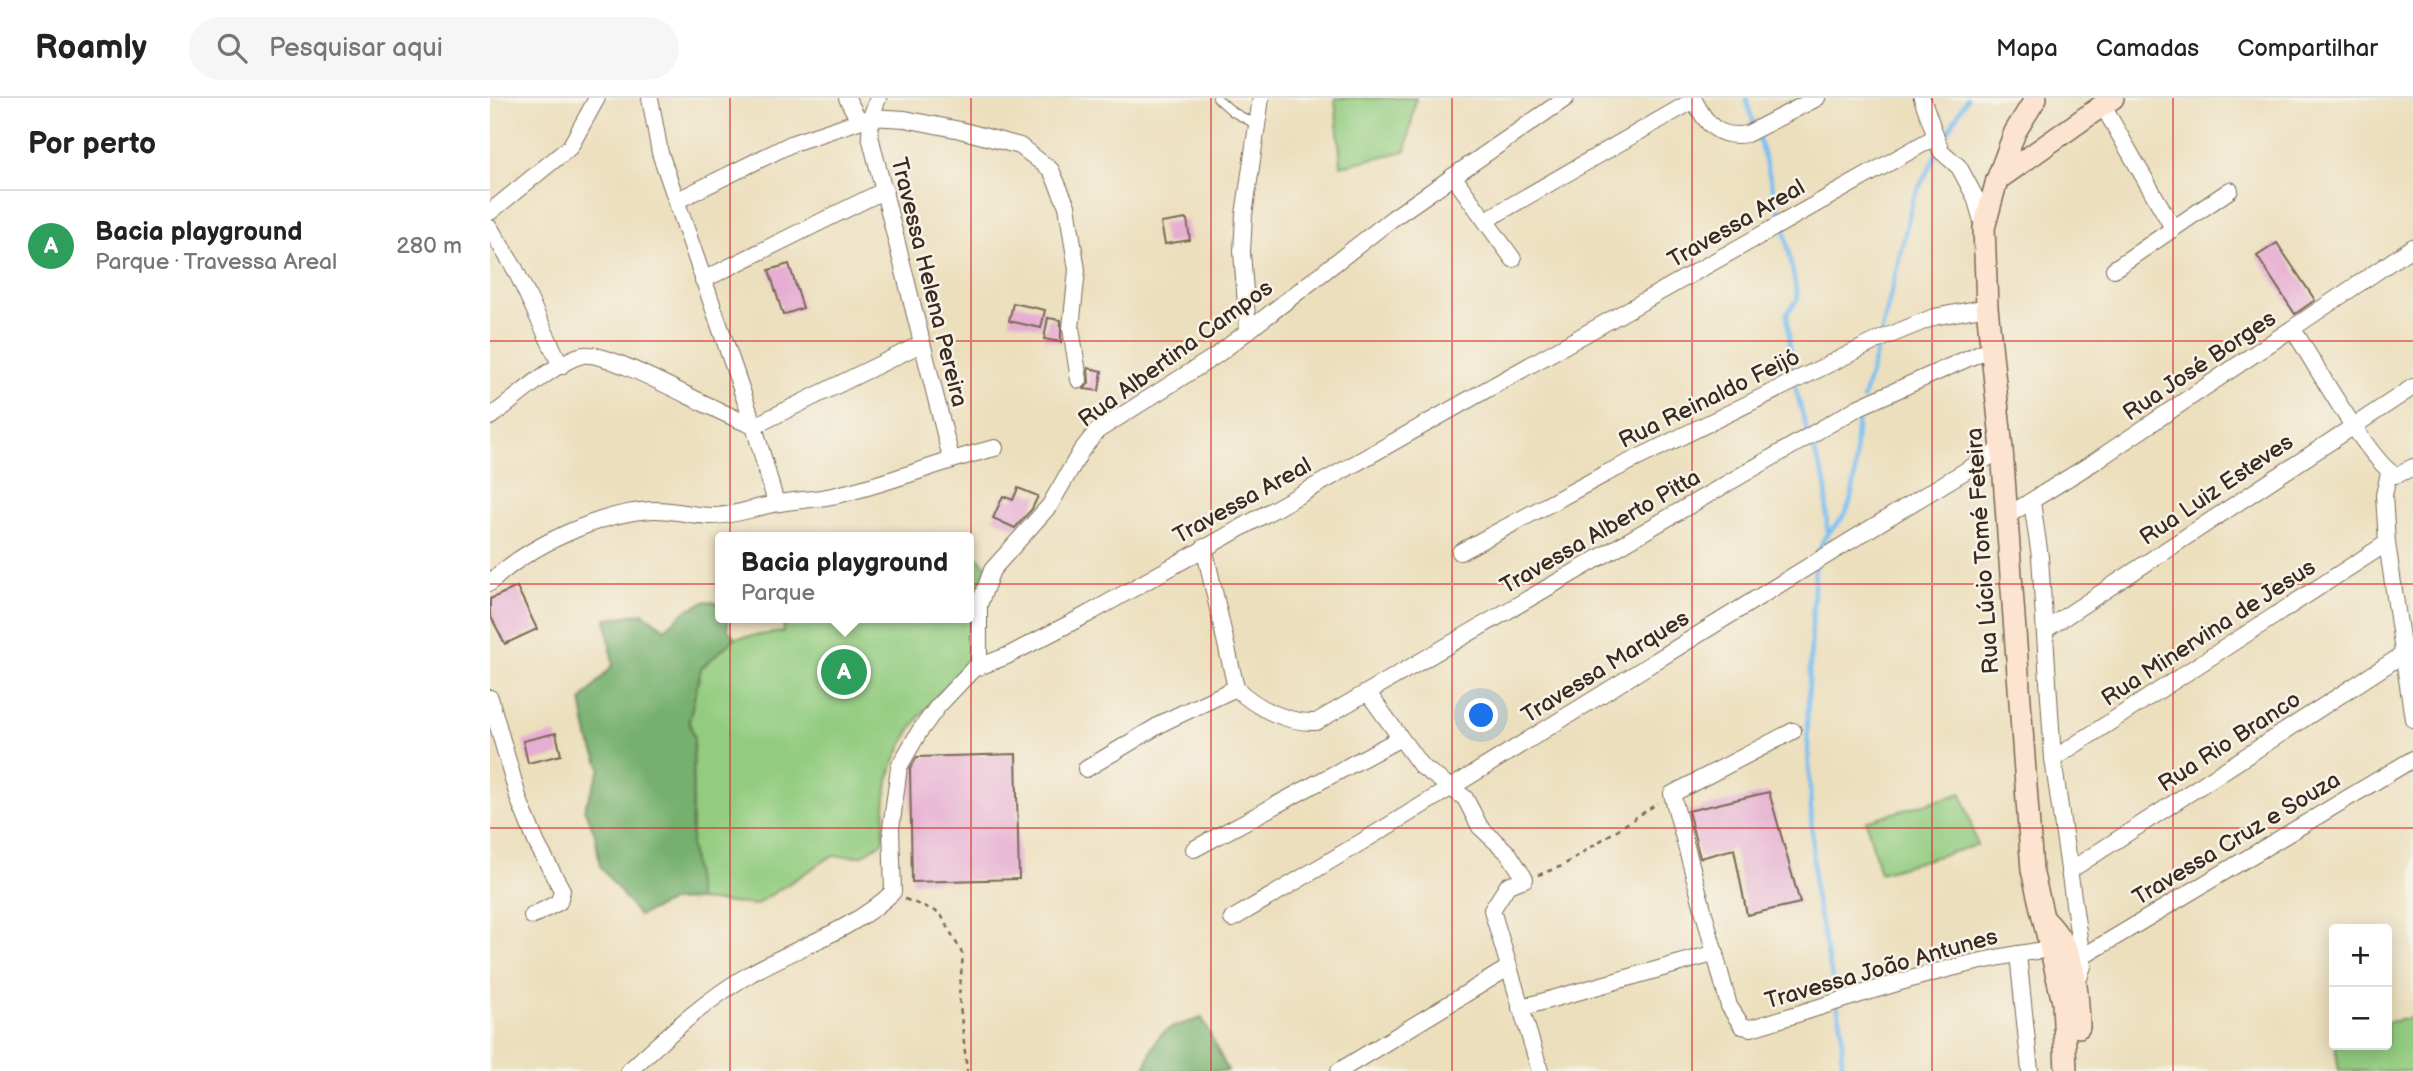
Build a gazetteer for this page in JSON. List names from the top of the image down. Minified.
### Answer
{"streets":{"main road":["Rua Lúcio Tomé Feteira"],"street":["Travessa Areal","Travessa Helena Pereira","Rua Albertina Campos","Rua José Borges","Rua Reinaldo Feijó","Rua Luiz Esteves","Travessa Alberto Pitta","Rua Minervina de Jesus","Travessa Marques","Rua Rio Branco","Travessa Cruz e Souza","Travessa João Antunes"]},"crossings":[["Travessa Areal","Rua Albertina Campos"],["Rua José Borges","Rua Lúcio Tomé Feteira"],["Rua Reinaldo Feijó","Rua Lúcio Tomé Feteira"],["Rua Luiz Esteves","Rua Lúcio Tomé Feteira"],["Travessa Alberto Pitta","Rua Lúcio Tomé Feteira"],["Rua Lúcio Tomé Feteira","Rua Minervina de Jesus"],["Rua Lúcio Tomé Feteira","Travessa Marques"],["Rua Lúcio Tomé Feteira","Rua Rio Branco"],["Rua Lúcio Tomé Feteira","Travessa Cruz e Souza"],["Rua Lúcio Tomé Feteira","Travessa João Antunes"],["Travessa Cruz e Souza","Travessa João Antunes"]],"page":{"header":"Roamly","search":"Pesquisar aqui","nav":["Mapa","Camadas","Compartilhar"],"heading":"Por perto","list":[{"mark":"A","name":"Bacia playground","note":"Parque · Travessa Areal","value":"280 m"}],"popup":["Bacia playground","Parque"],"pins":"A","map_buttons":["+","−"]}}
